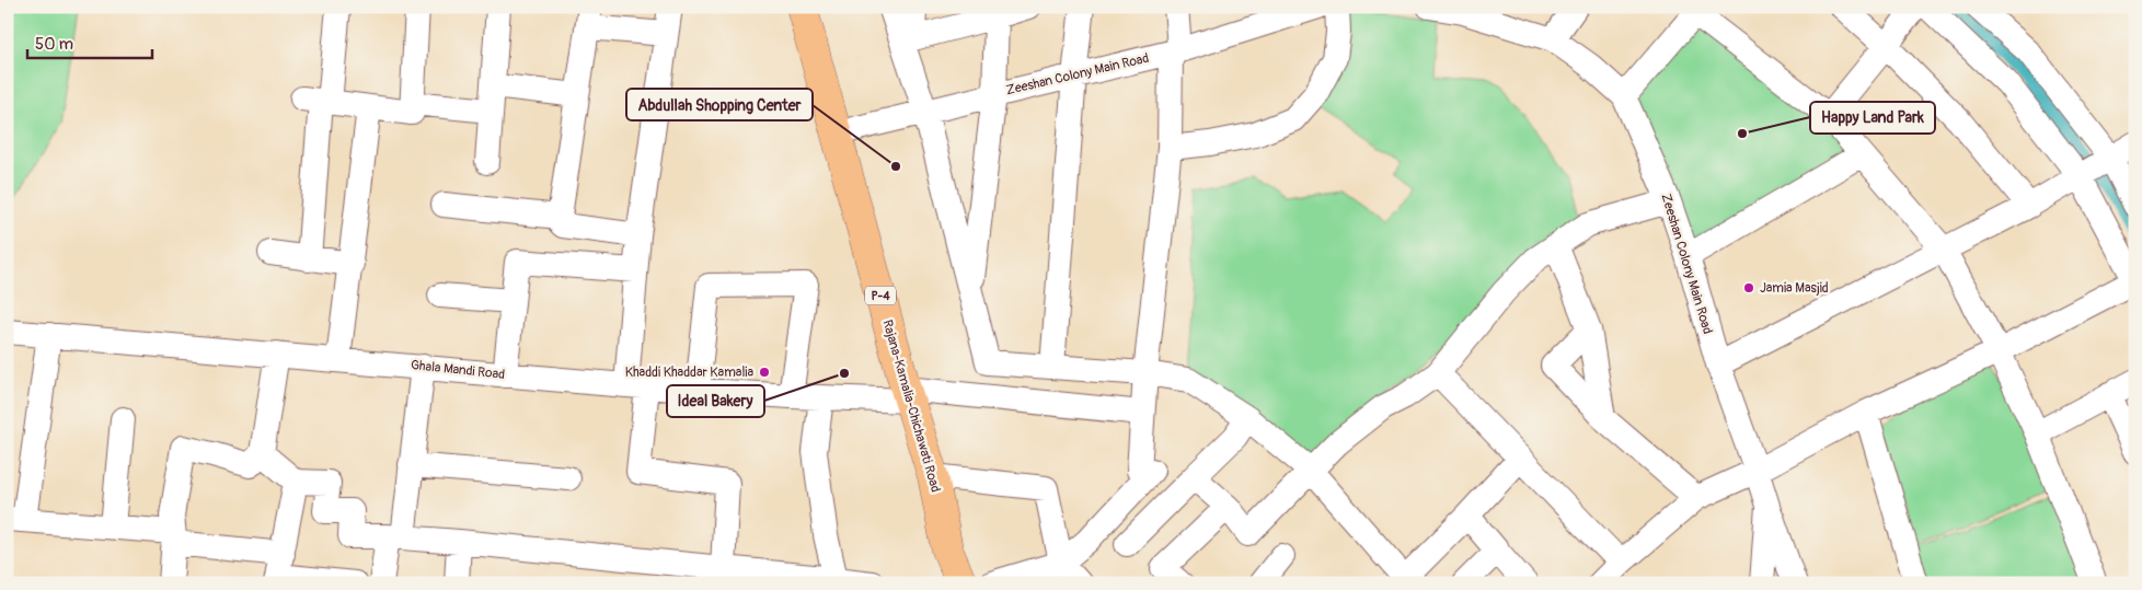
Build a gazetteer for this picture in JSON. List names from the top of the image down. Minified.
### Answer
{"streets":{"main road":["P-4","Rajana-Kamalia-Chichawati Road"],"street":["Zeeshan Colony Main Road","Ghala Mandi Road"]},"crossings":[["Zeeshan Colony Main Road","Rajana-Kamalia-Chichawati Road"],["Ghala Mandi Road","Rajana-Kamalia-Chichawati Road"]],"places":["Happy Land Park","Abdullah Shopping Center","Jamia Masjid","Khaddi Khaddar Kamalia","Ideal Bakery"],"scale_bar":"50 m"}
